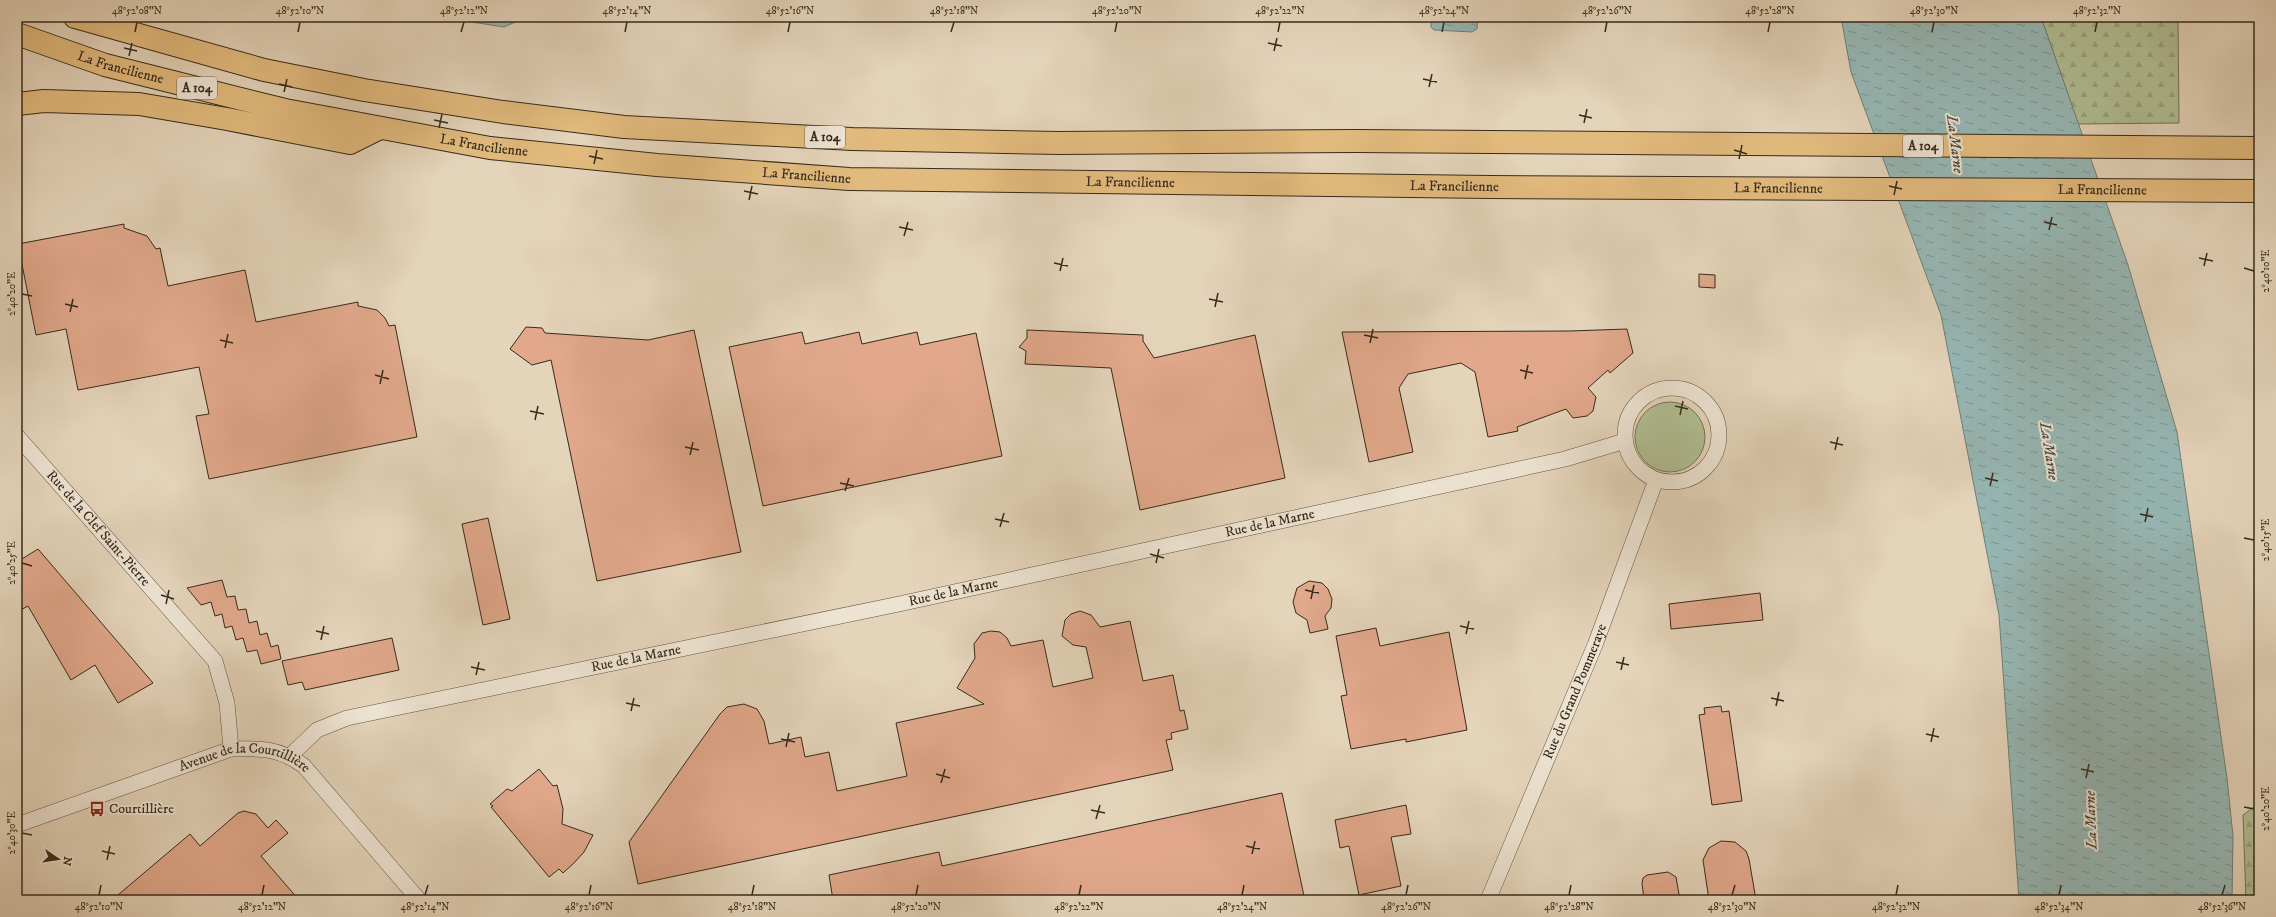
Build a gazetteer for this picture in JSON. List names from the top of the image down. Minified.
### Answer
{"streets":{"highway":["La Francilienne","A 104"],"street":["Rue de la Marne","Rue de la Clef Saint-Pierre","Rue du Grand Pommeraye","Avenue de la Courtillière"]},"crossings":[["Rue de la Marne","Rue du Grand Pommeraye"],["Rue de la Marne","Avenue de la Courtillière"],["Rue de la Clef Saint-Pierre","Avenue de la Courtillière"]],"water":["La Marne"],"places":{"bus stop":["Courtillière"]},"north":"right","coordinates":["48°52'08\"N","48°52'10\"N","48°52'12\"N","48°52'14\"N","48°52'16\"N","48°52'18\"N","48°52'20\"N","48°52'22\"N","48°52'24\"N","48°52'26\"N","48°52'28\"N","48°52'30\"N","48°52'32\"N","2°40'10\"E","2°40'20\"E","2°40'15\"E","2°40'25\"E","2°40'30\"E","48°52'34\"N","48°52'36\"N"]}
